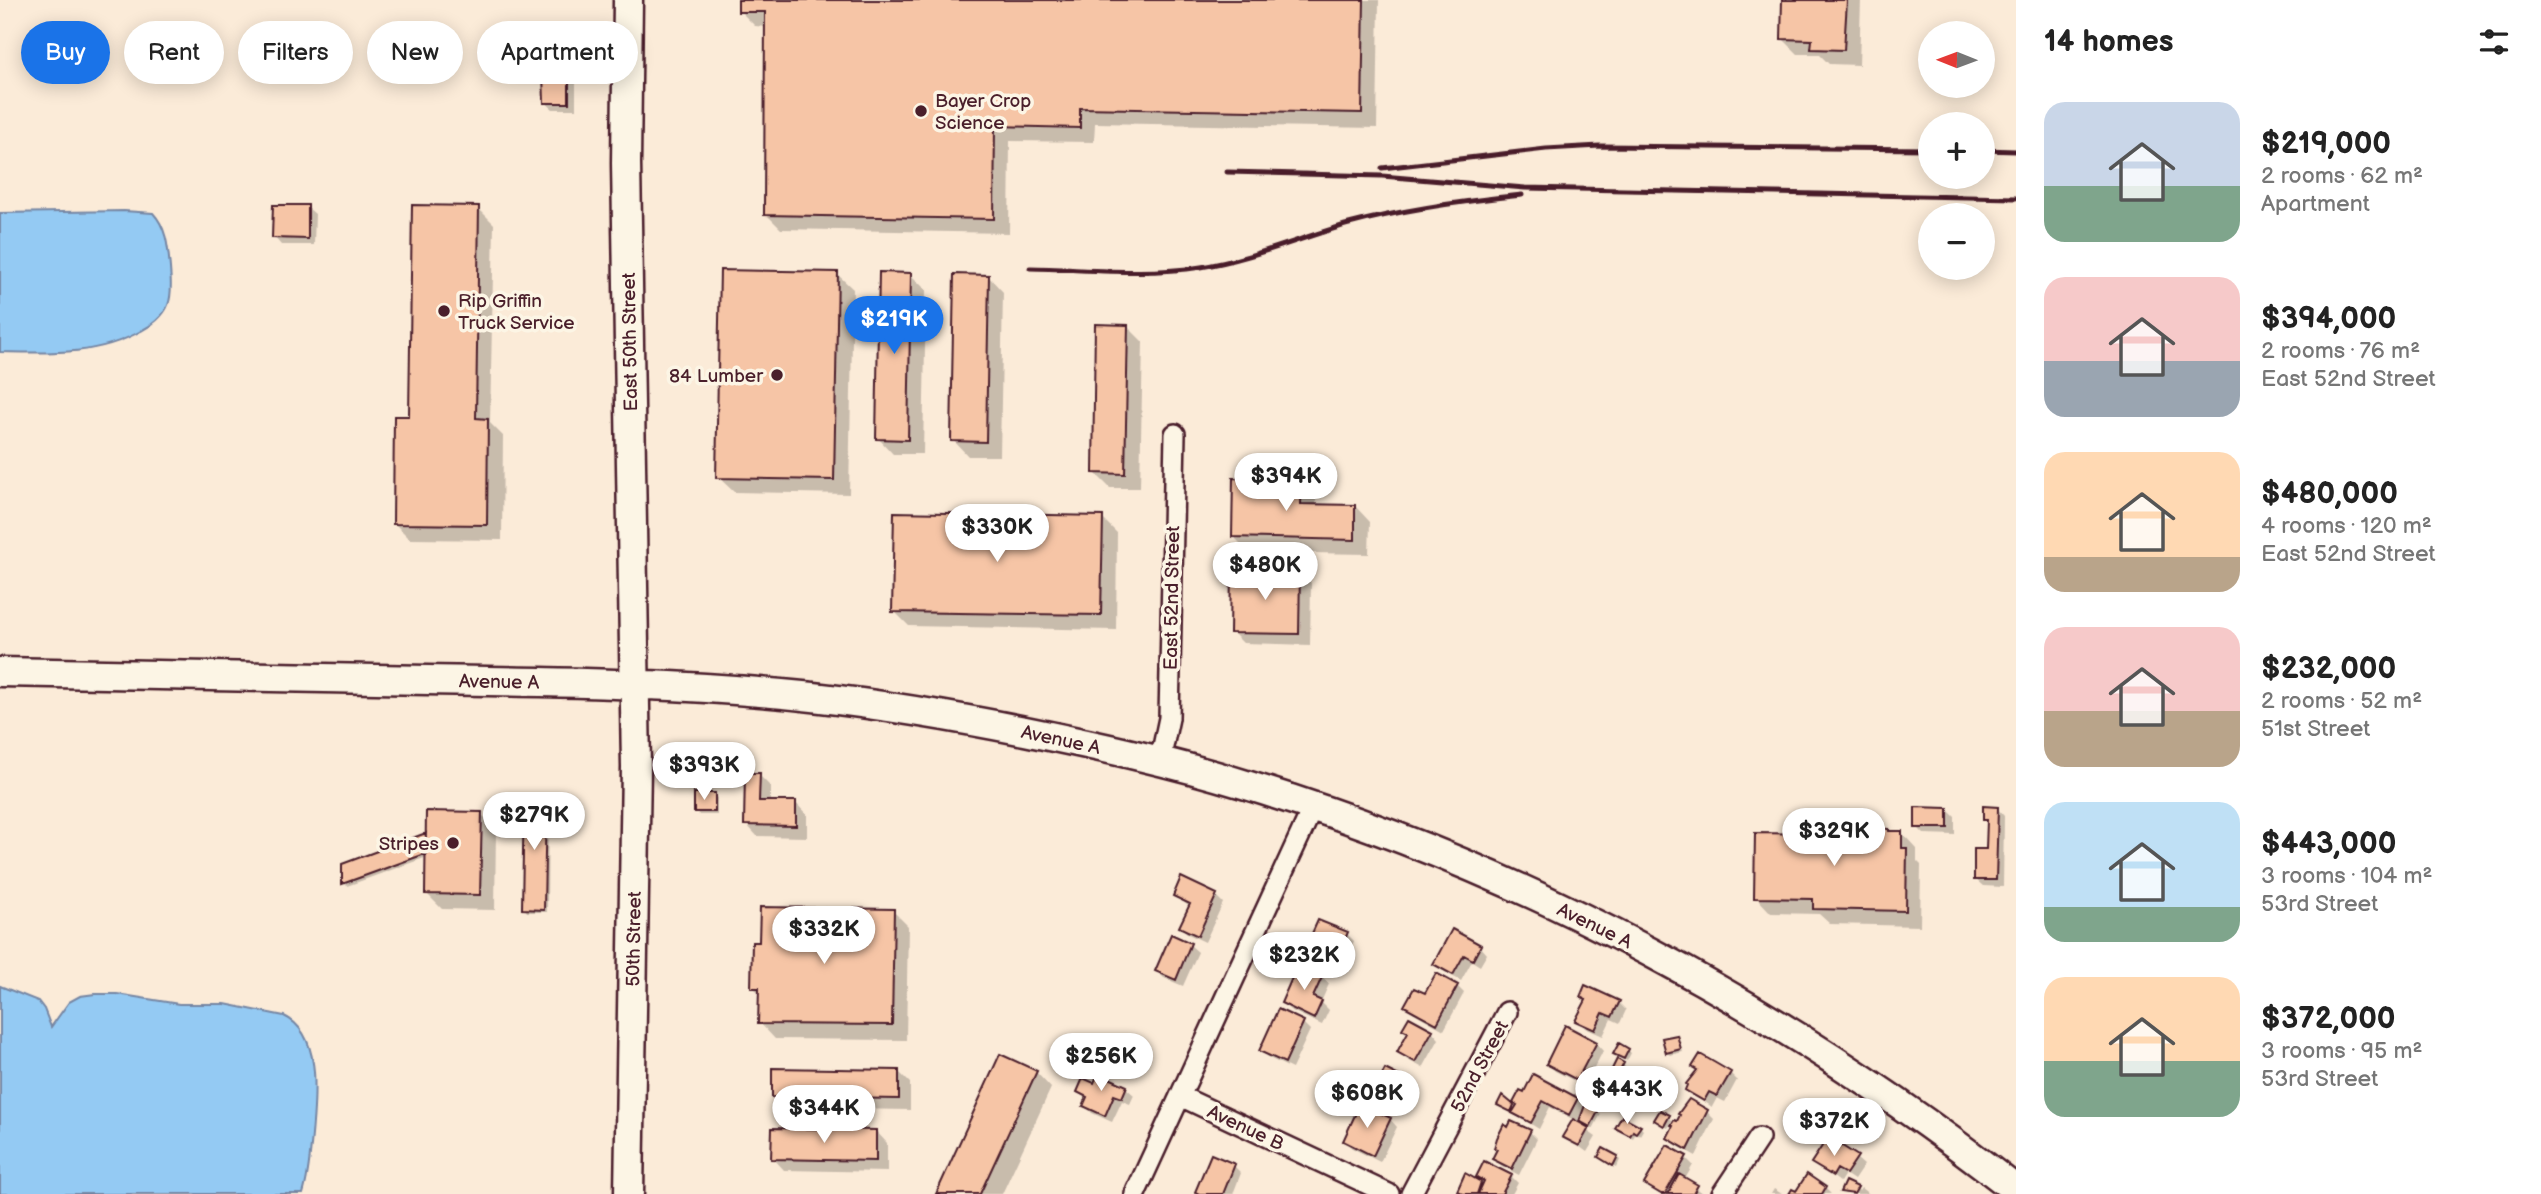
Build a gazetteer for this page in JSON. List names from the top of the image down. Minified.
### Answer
{"streets":{"main road":["East 50th Street","Avenue A","50th Street"],"street":["East 52nd Street","52nd Street","Avenue B"]},"crossings":[["East 50th Street","Avenue A"],["East 50th Street","50th Street"],["East 52nd Street","Avenue A"],["Avenue A","50th Street"]],"places":["Bayer Crop Science","Rip Griffin Truck Service","84 Lumber","Stripes"],"north":"left","page":{"heading":"14 homes","map_buttons":["+","−"],"chip":["Buy","Rent","Filters","New","Apartment"],"list":[{"name":"$219,000","note":"2 rooms · 62 m² · Apartment"},{"name":"$394,000","note":"2 rooms · 76 m² · East 52nd Street"},{"name":"$480,000","note":"4 rooms · 120 m² · East 52nd Street"},{"name":"$232,000","note":"2 rooms · 52 m² · 51st Street"},{"name":"$443,000","note":"3 rooms · 104 m² · 53rd Street"},{"name":"$372,000","note":"3 rooms · 95 m² · 53rd Street"}],"price":["$219K","$394K","$330K","$480K","$393K","$279K","$329K","$332K","$232K","$256K","$443K","$608K","$344K","$372K"]}}
